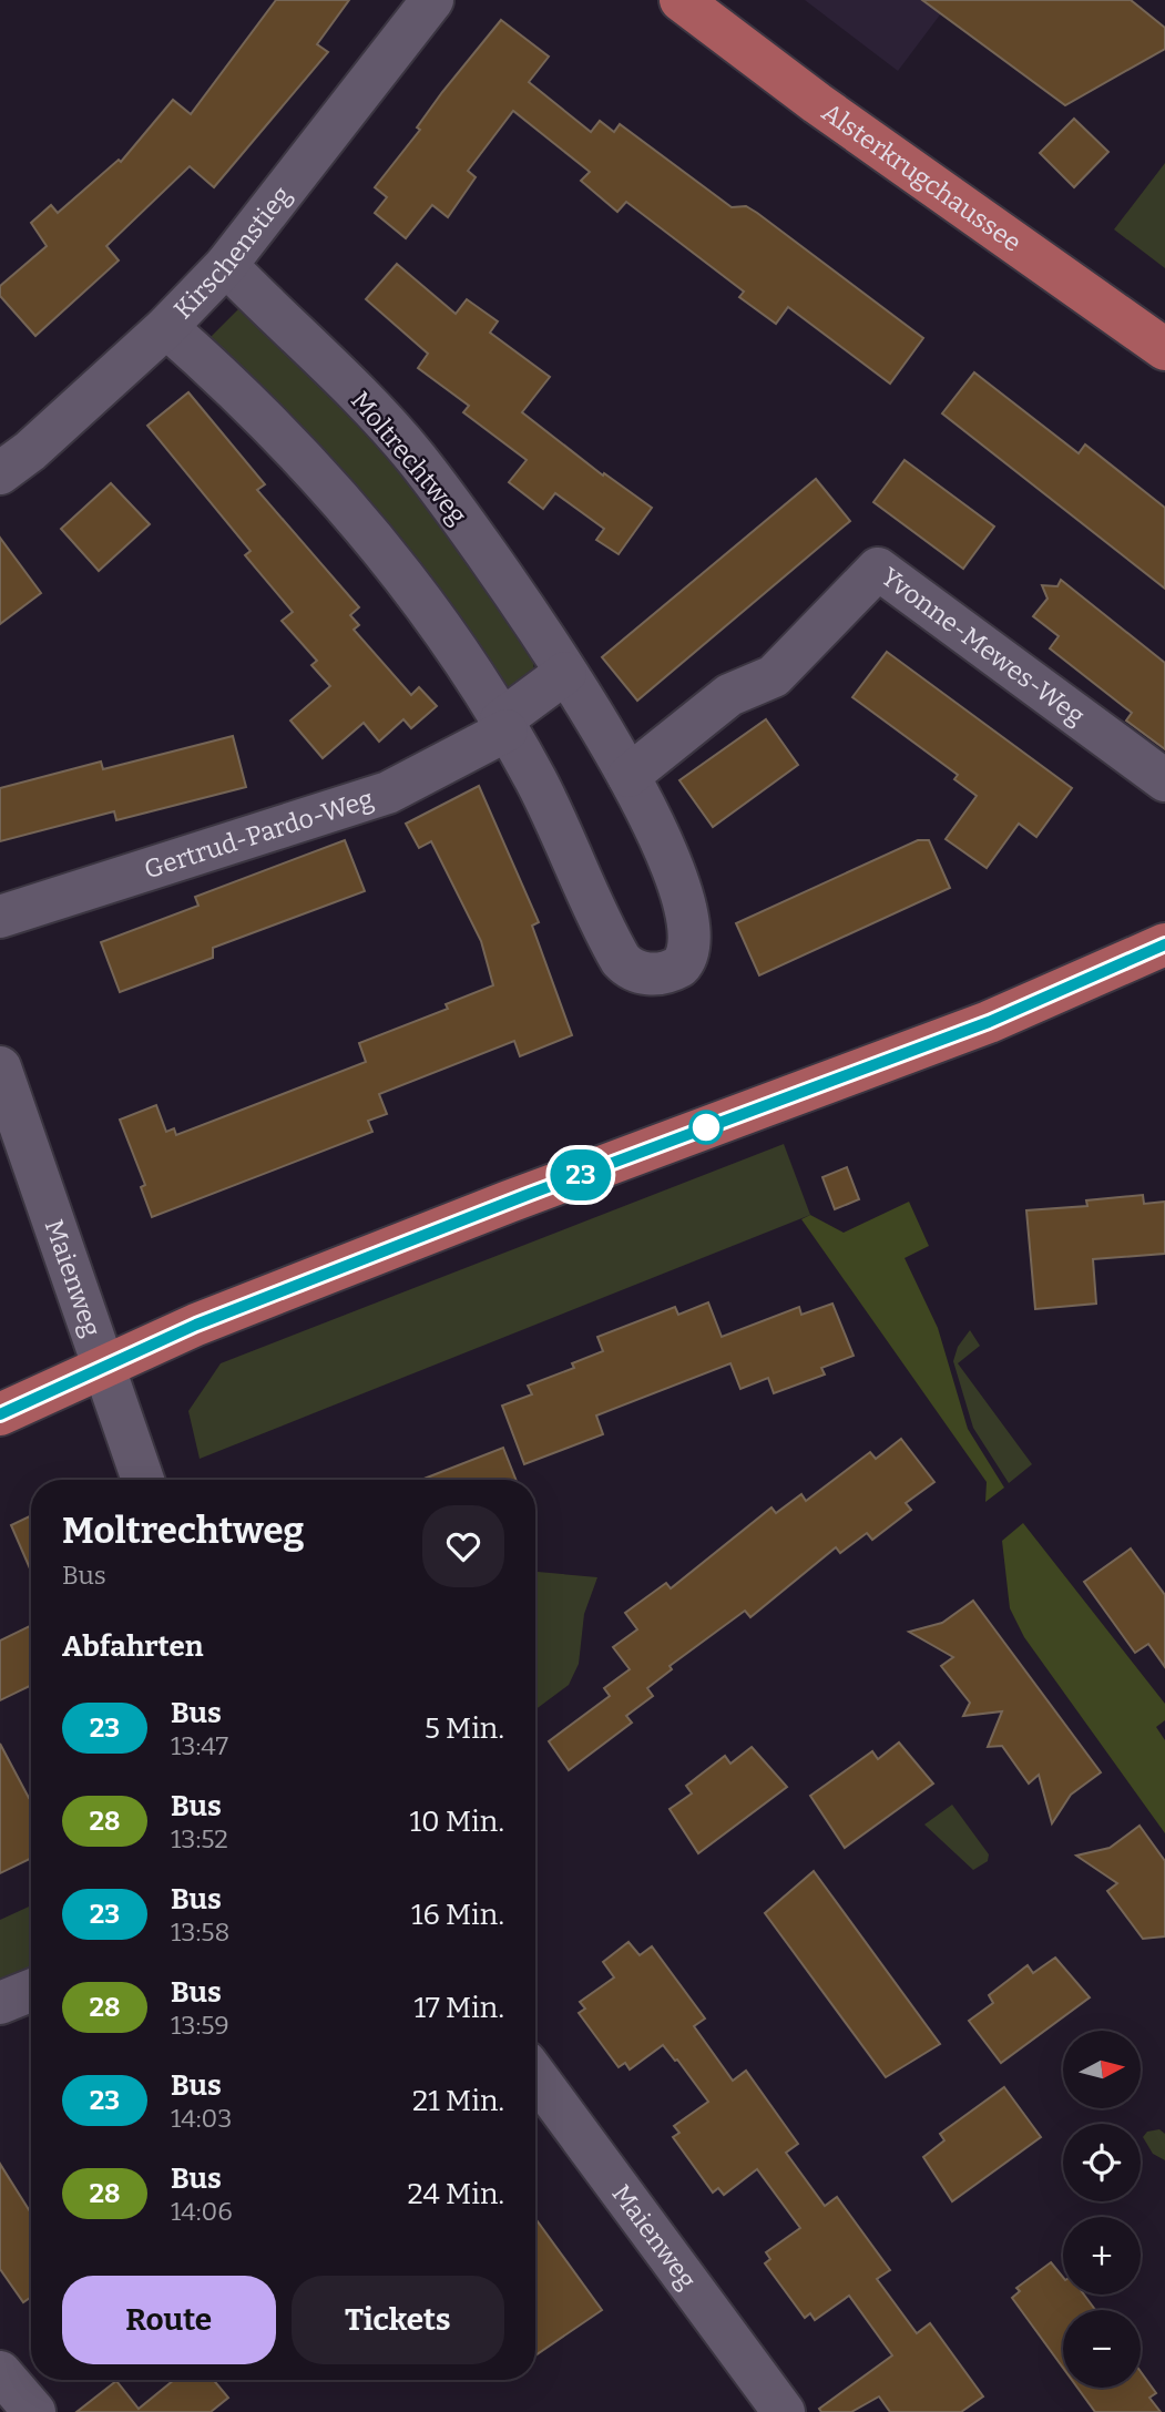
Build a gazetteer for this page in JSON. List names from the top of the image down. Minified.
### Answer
{"streets":{"main road":["Alsterkrugchaussee"],"street":["Kirschenstieg","Moltrechtweg","Yvonne-Mewes-Weg","Gertrud-Pardo-Weg","Maienweg"]},"crossings":[["Kirschenstieg","Moltrechtweg"],["Moltrechtweg","Yvonne-Mewes-Weg"],["Moltrechtweg","Gertrud-Pardo-Weg"]],"lines":["bus line 23"],"north":"right","page":{"on_map":"23","heading":[["Moltrechtweg","Bus"],"Abfahrten"],"list":[{"mark":"23","name":"Bus","note":"13:47","value":"5 Min."},{"mark":"28","name":"Bus","note":"13:52","value":"10 Min."},{"mark":"23","name":"Bus","note":"13:58","value":"16 Min."},{"mark":"28","name":"Bus","note":"13:59","value":"17 Min."},{"mark":"23","name":"Bus","note":"14:03","value":"21 Min."},{"mark":"28","name":"Bus","note":"14:06","value":"24 Min."}],"map_buttons":["+","−"],"buttons":["Route","Tickets"]}}
